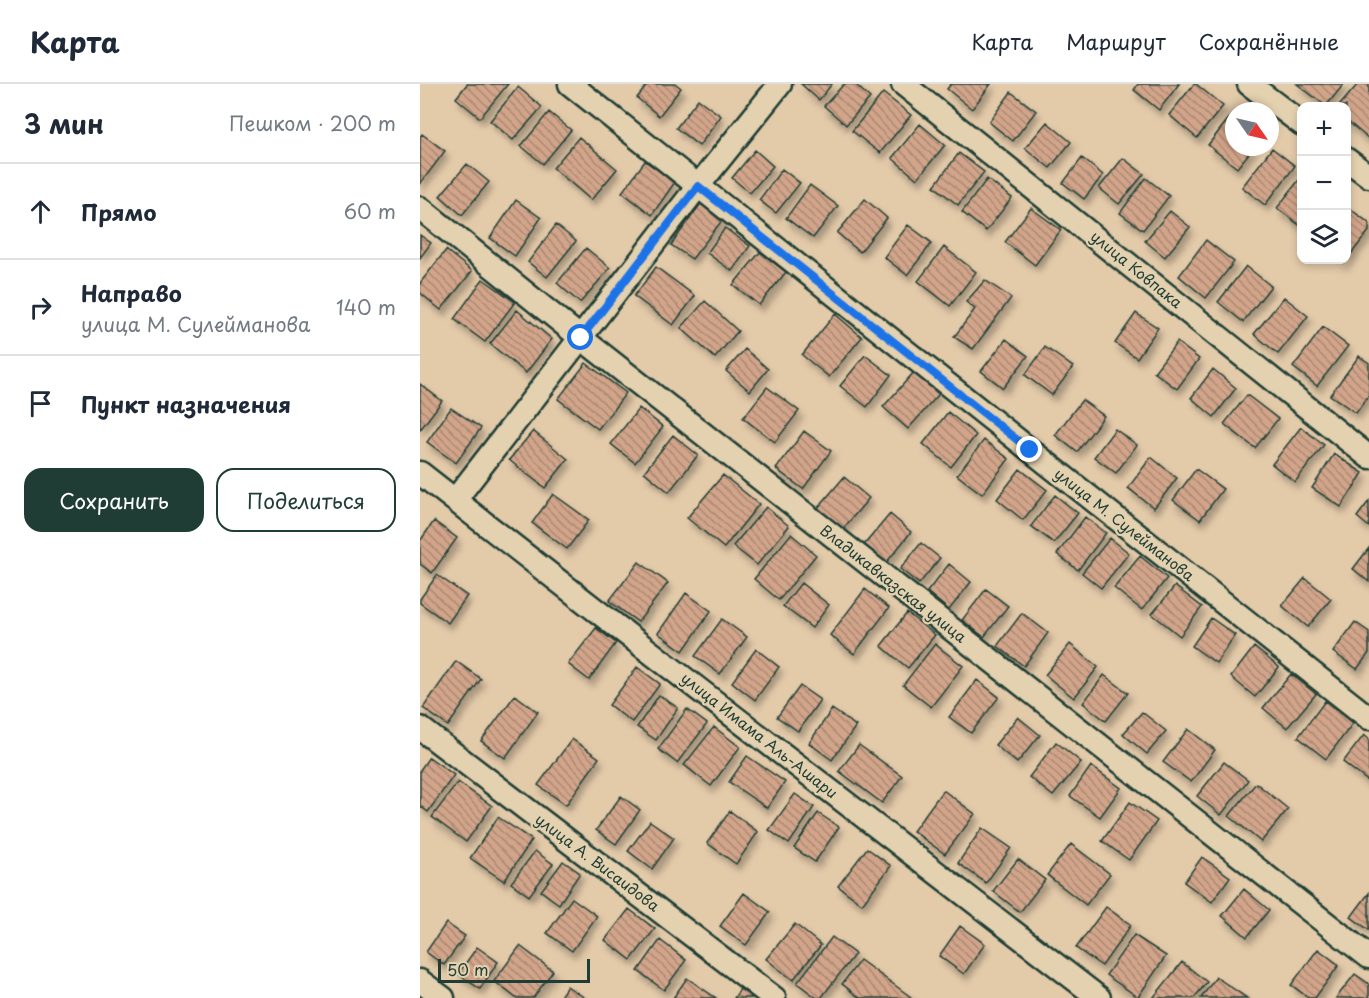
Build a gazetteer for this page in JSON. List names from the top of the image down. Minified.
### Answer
{"streets":{"street":["улица Ковпака","улица М. Сулейманова","Владикавказская улица","улица Имама Аль-Ашари","улица А. Висаидова"]},"scale_bar":"50 m","north":"bottom right","page":{"header":"Карта","nav":["Карта","Маршрут","Сохранённые"],"heading":["3 мин","Пешком · 200 m"],"map_buttons":["+","−"],"list":[["Прямо","60 m"],["Направо","улица М. Сулейманова","140 m"],"Пункт назначения"],"buttons":["Сохранить","Поделиться"],"scale":"50 m"}}
